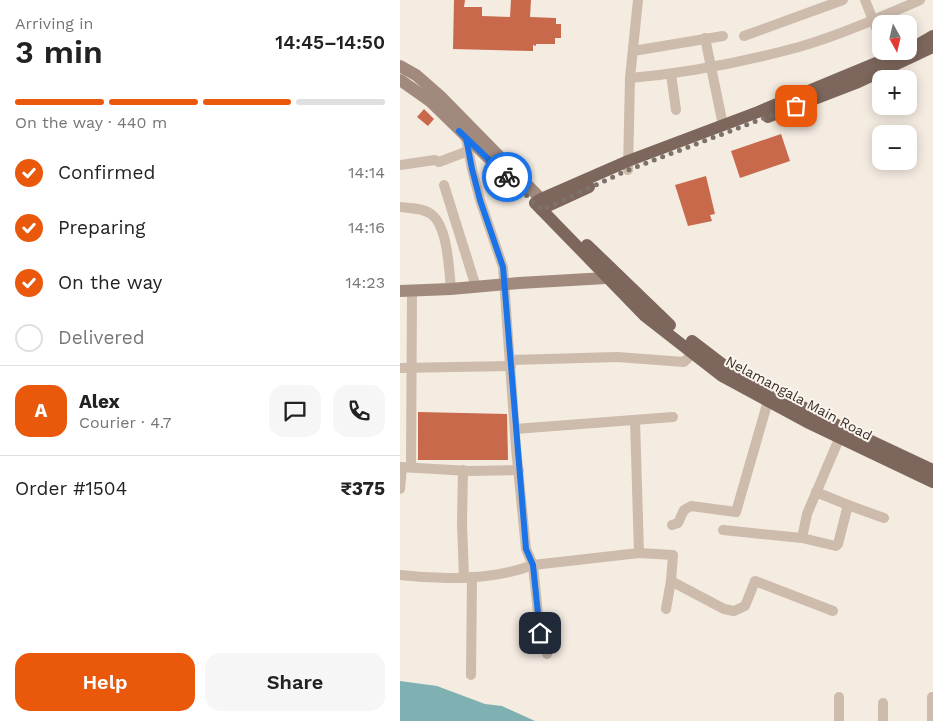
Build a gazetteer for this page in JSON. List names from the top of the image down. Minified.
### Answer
{"streets":{"main road":["Nelamangala Main Road"]},"north":"bottom","page":{"heading":["3 min","Arriving in","14:45–14:50"],"panel":["Alex","Courier · 4.7","Order #1504","₹375"],"map_buttons":["+","−"],"bar":"On the way · 440 m","list":[["Confirmed","14:14"],["Preparing","14:16"],["On the way","14:23"],"Delivered"],"round":"A","buttons":["Help","Share"]}}
